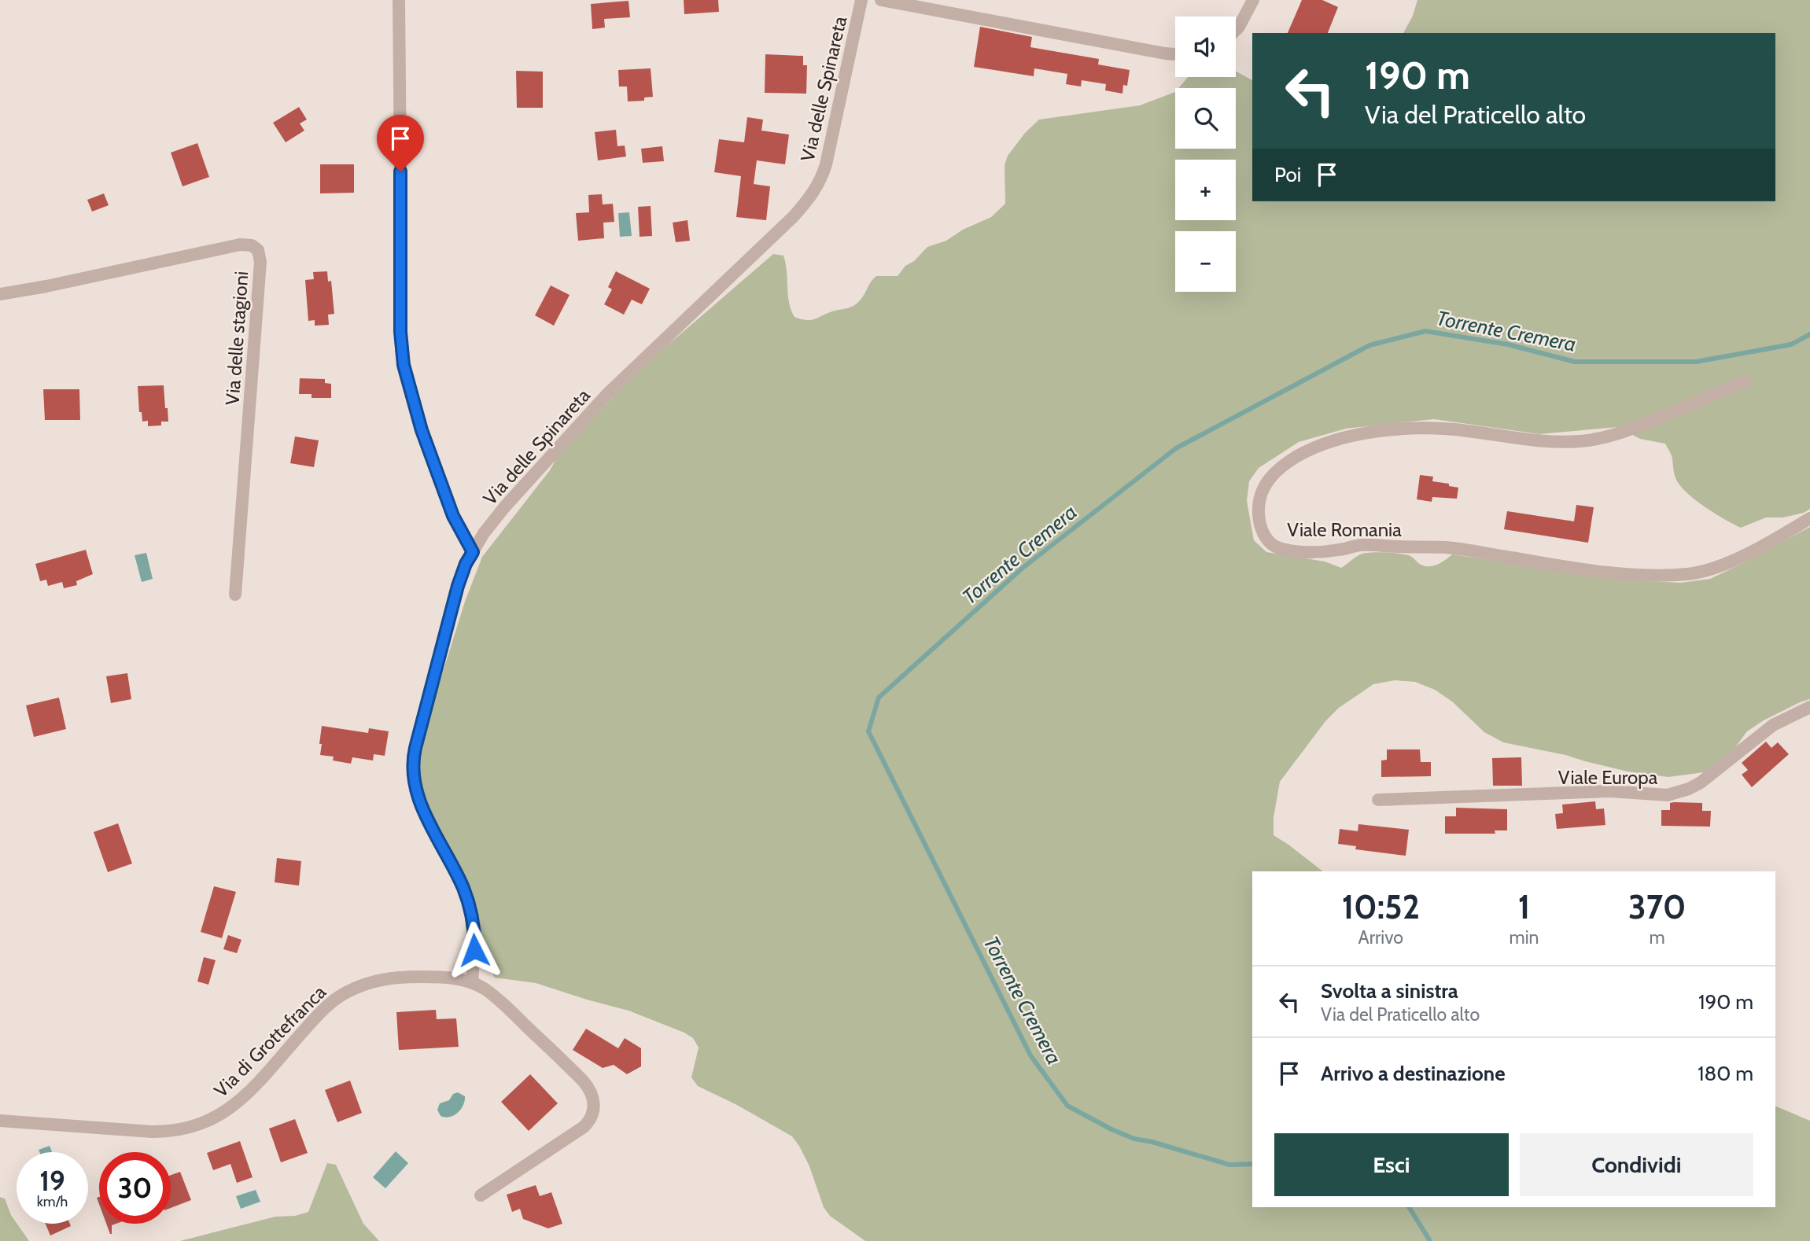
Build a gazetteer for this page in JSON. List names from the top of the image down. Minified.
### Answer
{"streets":{"street":["Via delle Spinareta","Via delle stagioni","Viale Romania","Viale Europa","Via di Grottefranca"]},"crossings":[["Via delle Spinareta","Via di Grottefranca"]],"water":["Torrente Cremera"],"page":{"map_buttons":["+","−"],"turn":["190 m","Via del Praticello alto"],"then":"Poi","eta":["10:52","Arrivo","1","min","370","m"],"list":[{"name":"Svolta a sinistra","note":"Via del Praticello alto","value":"190 m"},{"name":"Arrivo a destinazione","value":"180 m"}],"buttons":["Esci","Condividi"],"speed":"19 km/h","limit":"30"}}
